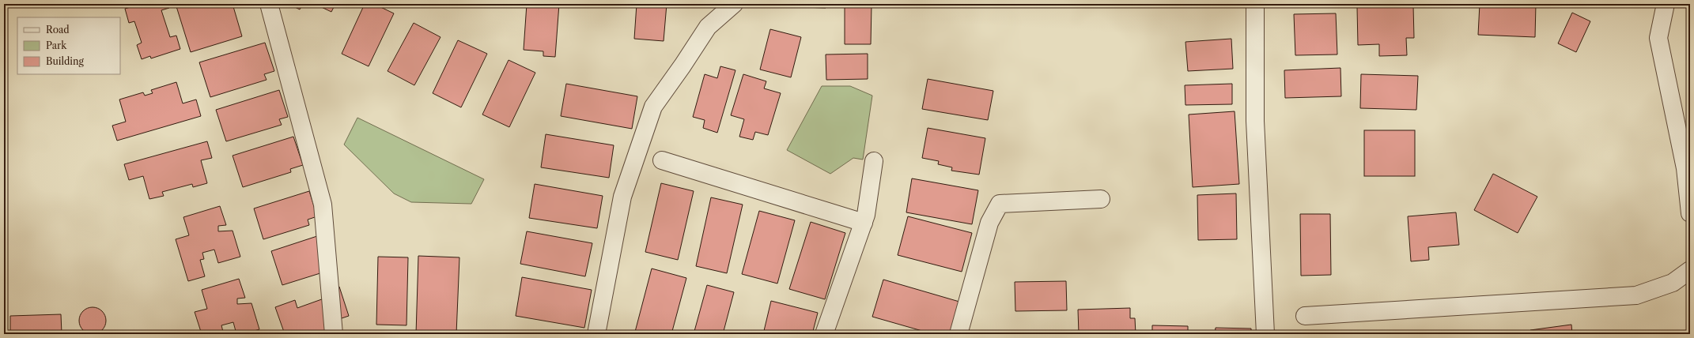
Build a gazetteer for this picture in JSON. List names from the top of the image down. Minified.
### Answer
{"legend":["Road","Park","Building"]}
